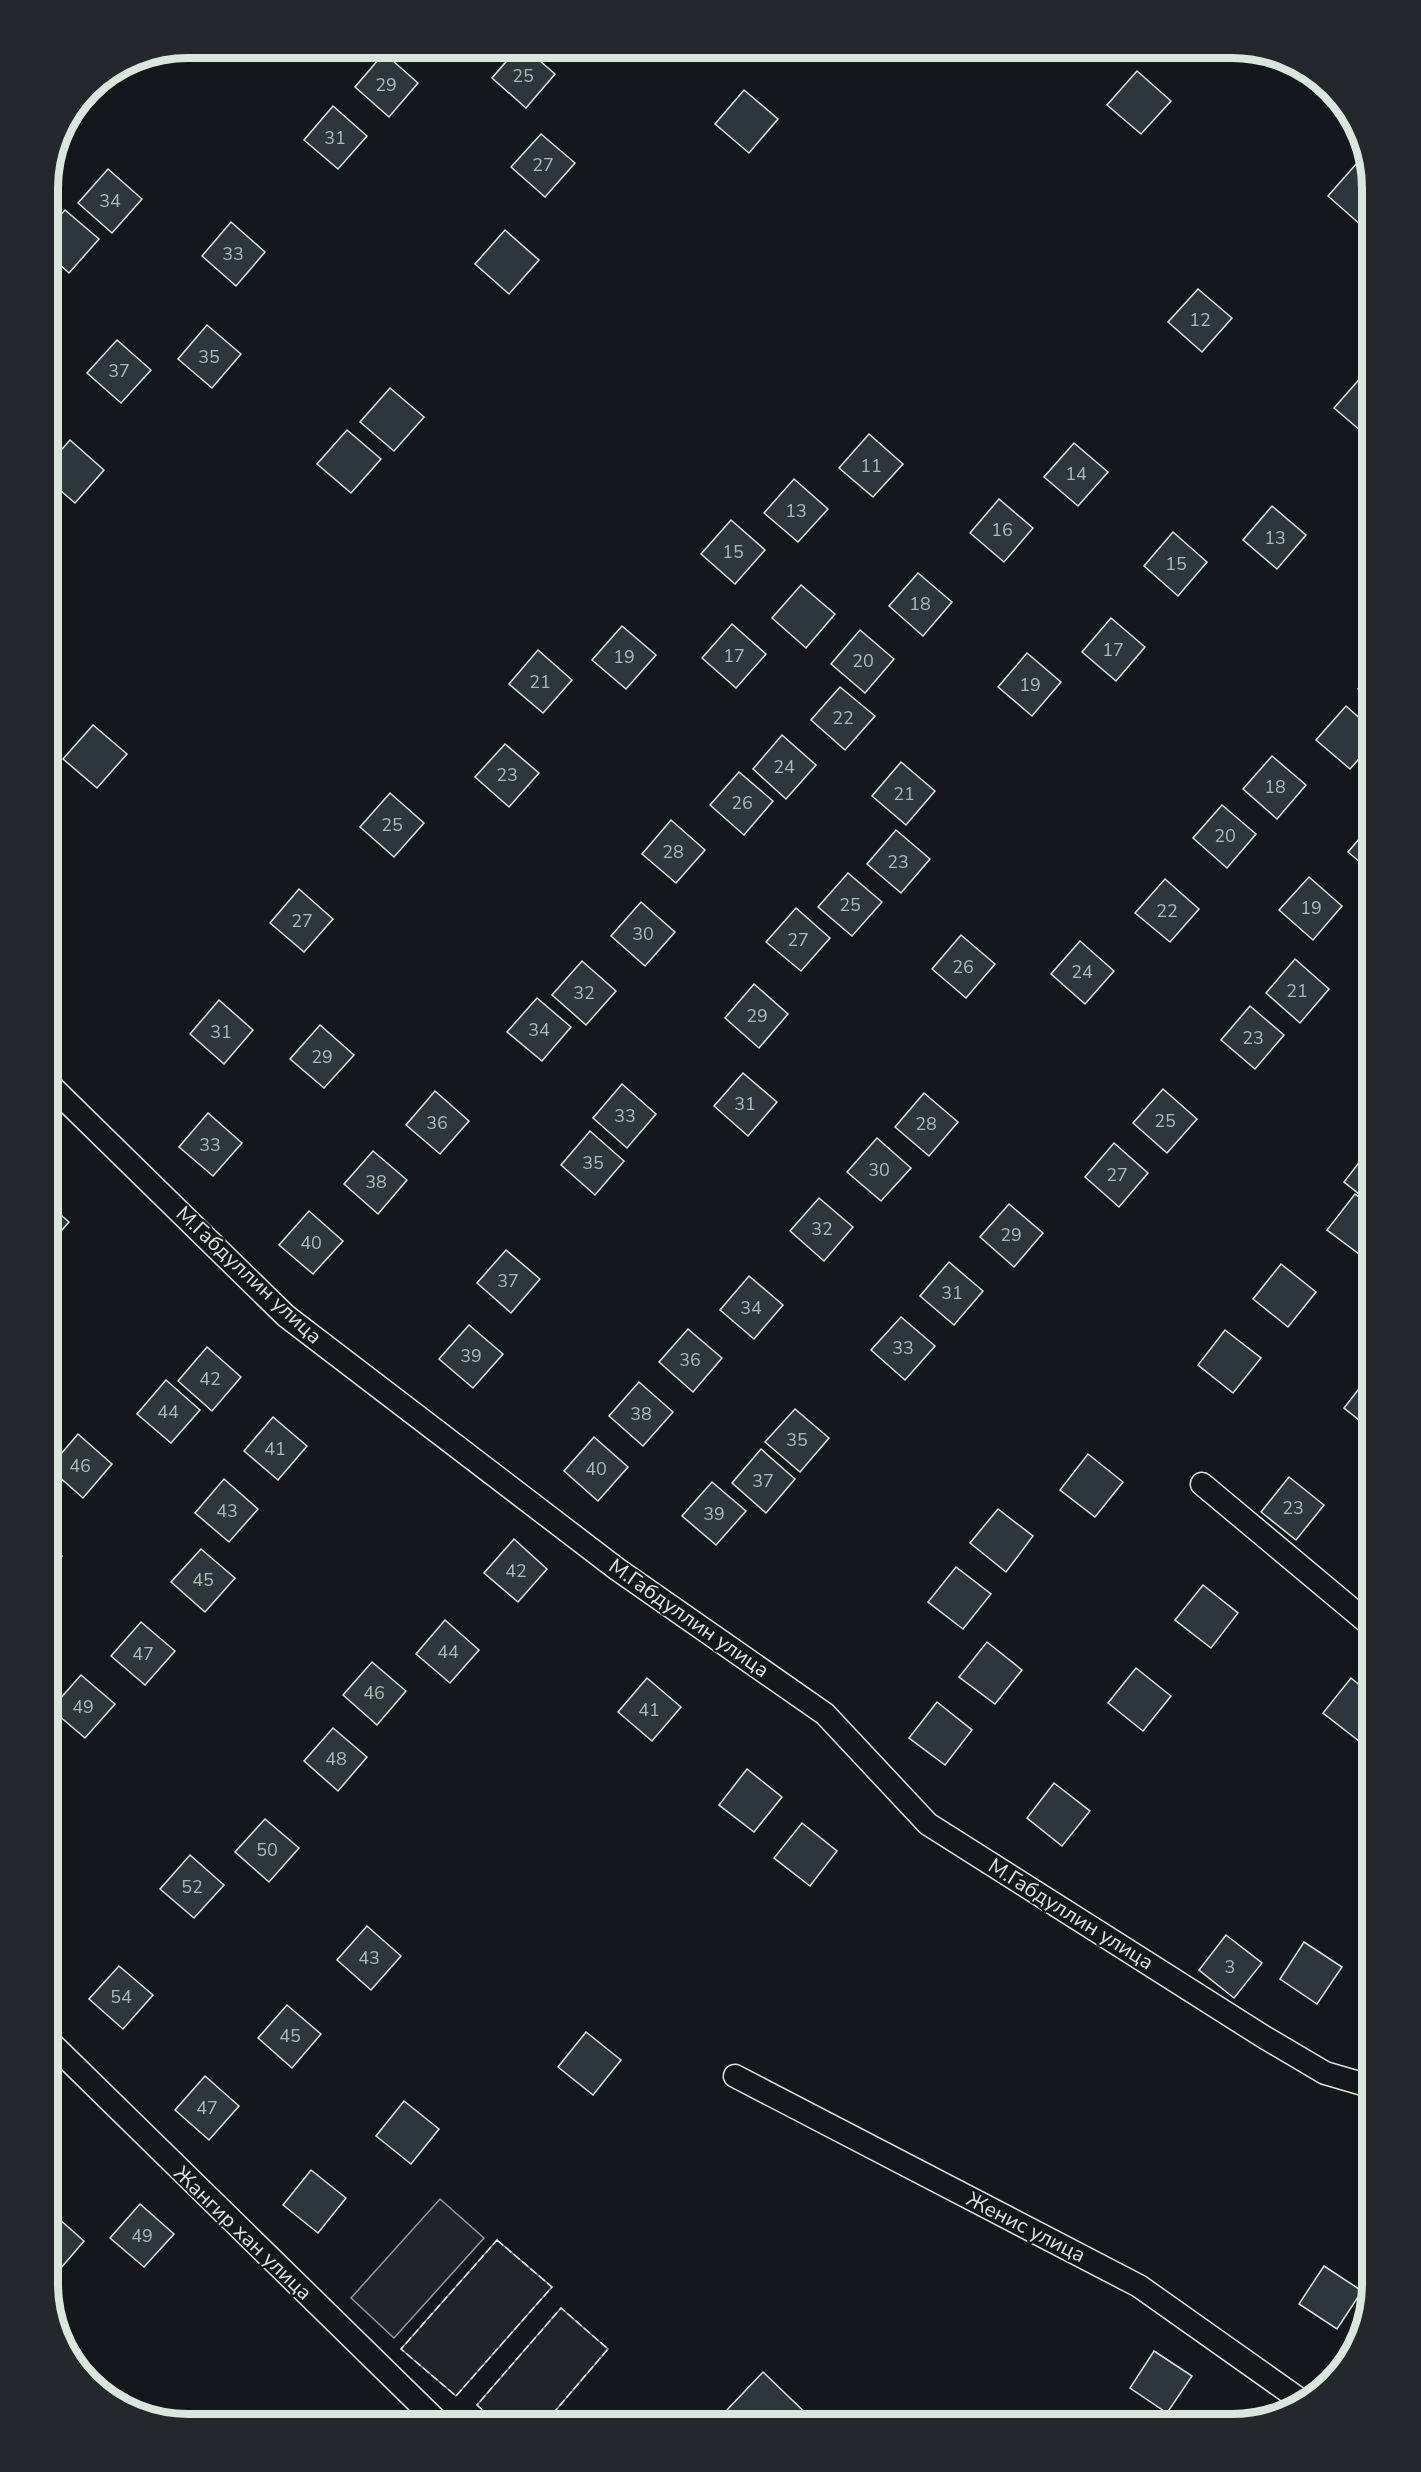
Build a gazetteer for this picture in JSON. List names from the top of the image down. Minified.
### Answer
{"streets":{"street":["М.Габдуллин улица","Женис улица","Жангир хан улица"]},"house_numbers":["25","29","31","27","34","33","12","35","37","11","14","13","16","13","15","15","18","17","17","19","20","21","19","22","24","23","18","21","26","25","20","28","23","25","19","22","27","30","27","26","24","21","32","29","34","31","23","29","31","33","25","36","28","33","35","30","27","38","32","29","40","37","31","34","33","39","36","42","44","38","35","41","46","40","37","23","43","39","42","45","44","47","46","49","41","48","50","52","43","3","54","45","47","49"]}
